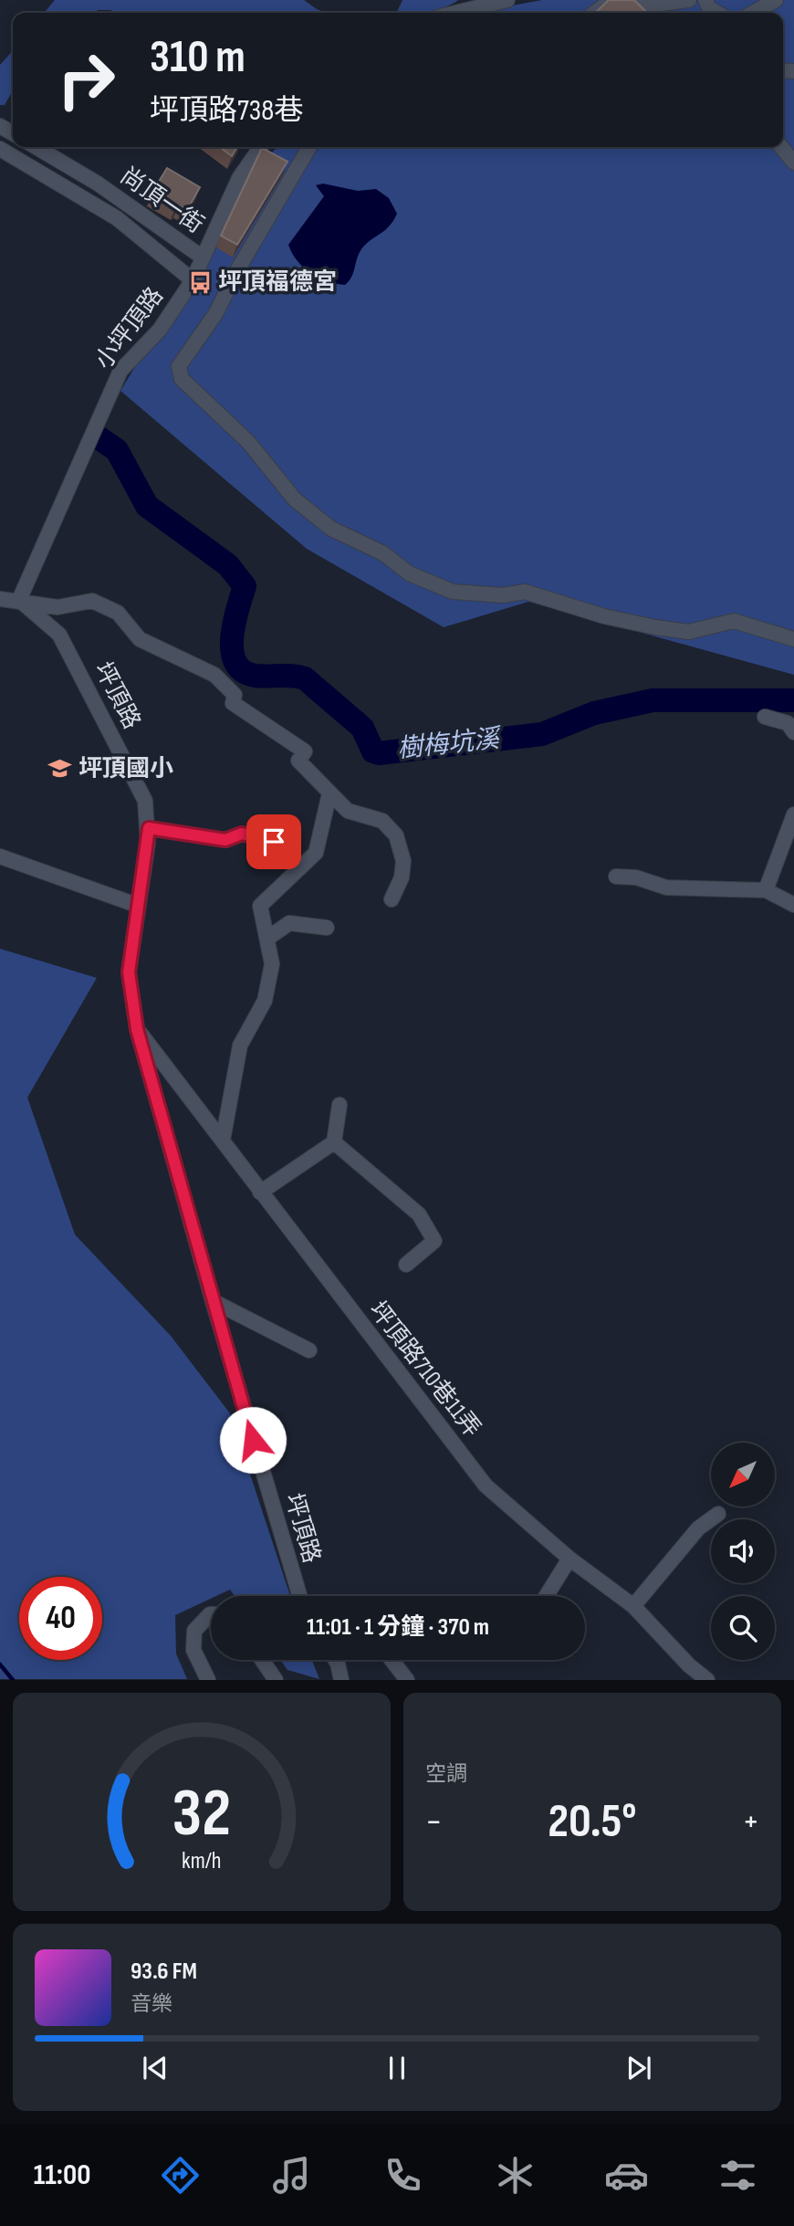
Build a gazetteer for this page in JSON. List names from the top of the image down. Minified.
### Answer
{"streets":{"street":["尚頂一街","小坪頂路","坪頂路","坪頂路710巷11弄"]},"crossings":[["尚頂一街","小坪頂路"],["小坪頂路","坪頂路"],["坪頂路","坪頂路710巷11弄"]],"water":["樹梅坑溪"],"places":{"bus stop":["坪頂福德宮"],"school or university":["坪頂國小"]},"north":"bottom left","page":{"turn":["310 m","坪頂路738巷"],"limit":"40","trip":"11:01 · 1 分鐘 · 370 m","tile":"空調","heat":["−","20.5°","+"],"song":["93.6 FM","音樂"],"tabs":"11:00","gauge":["32","km/h"]}}
